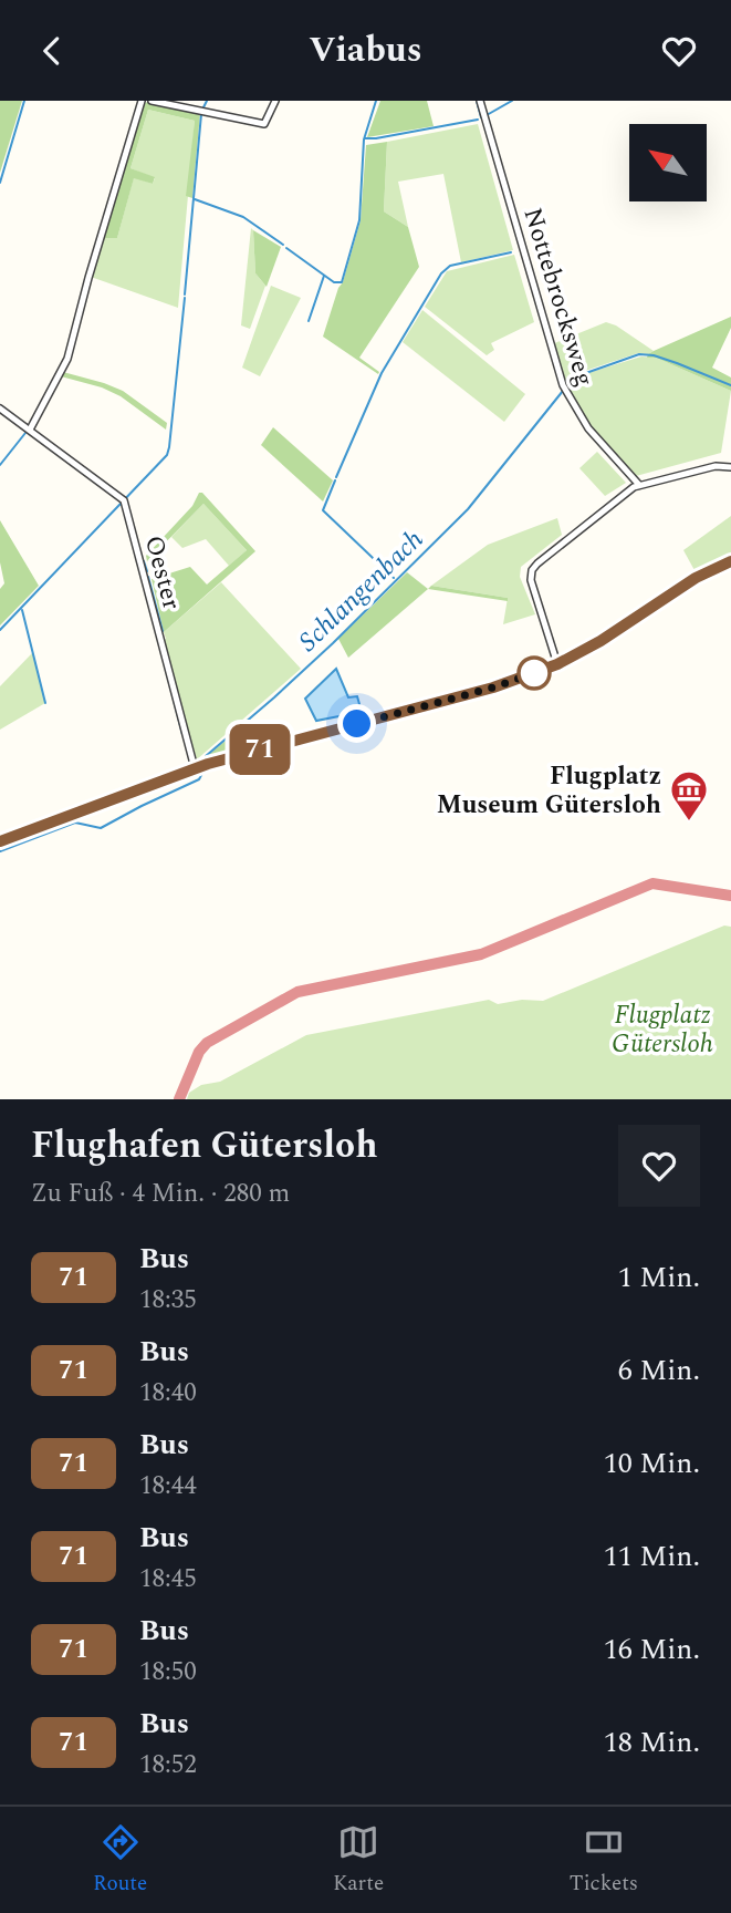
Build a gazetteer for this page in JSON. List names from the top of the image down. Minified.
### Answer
{"streets":{"street":["Nottebrocksweg","Oester"]},"water":["Schlangenbach"],"parks":["Flugplatz Gütersloh"],"places":{"museum":["Flugplatz Museum Gütersloh"]},"lines":["bus line 71"],"north":"top left","page":{"header":"Viabus","on_map":"71","heading":["Flughafen Gütersloh","Zu Fuß · 4 Min. · 280 m"],"list":[{"mark":"71","name":"Bus","note":"18:35","value":"1 Min."},{"mark":"71","name":"Bus","note":"18:40","value":"6 Min."},{"mark":"71","name":"Bus","note":"18:44","value":"10 Min."},{"mark":"71","name":"Bus","note":"18:45","value":"11 Min."},{"mark":"71","name":"Bus","note":"18:50","value":"16 Min."},{"mark":"71","name":"Bus","note":"18:52","value":"18 Min."}],"tabs":["Route","Karte","Tickets"]}}
